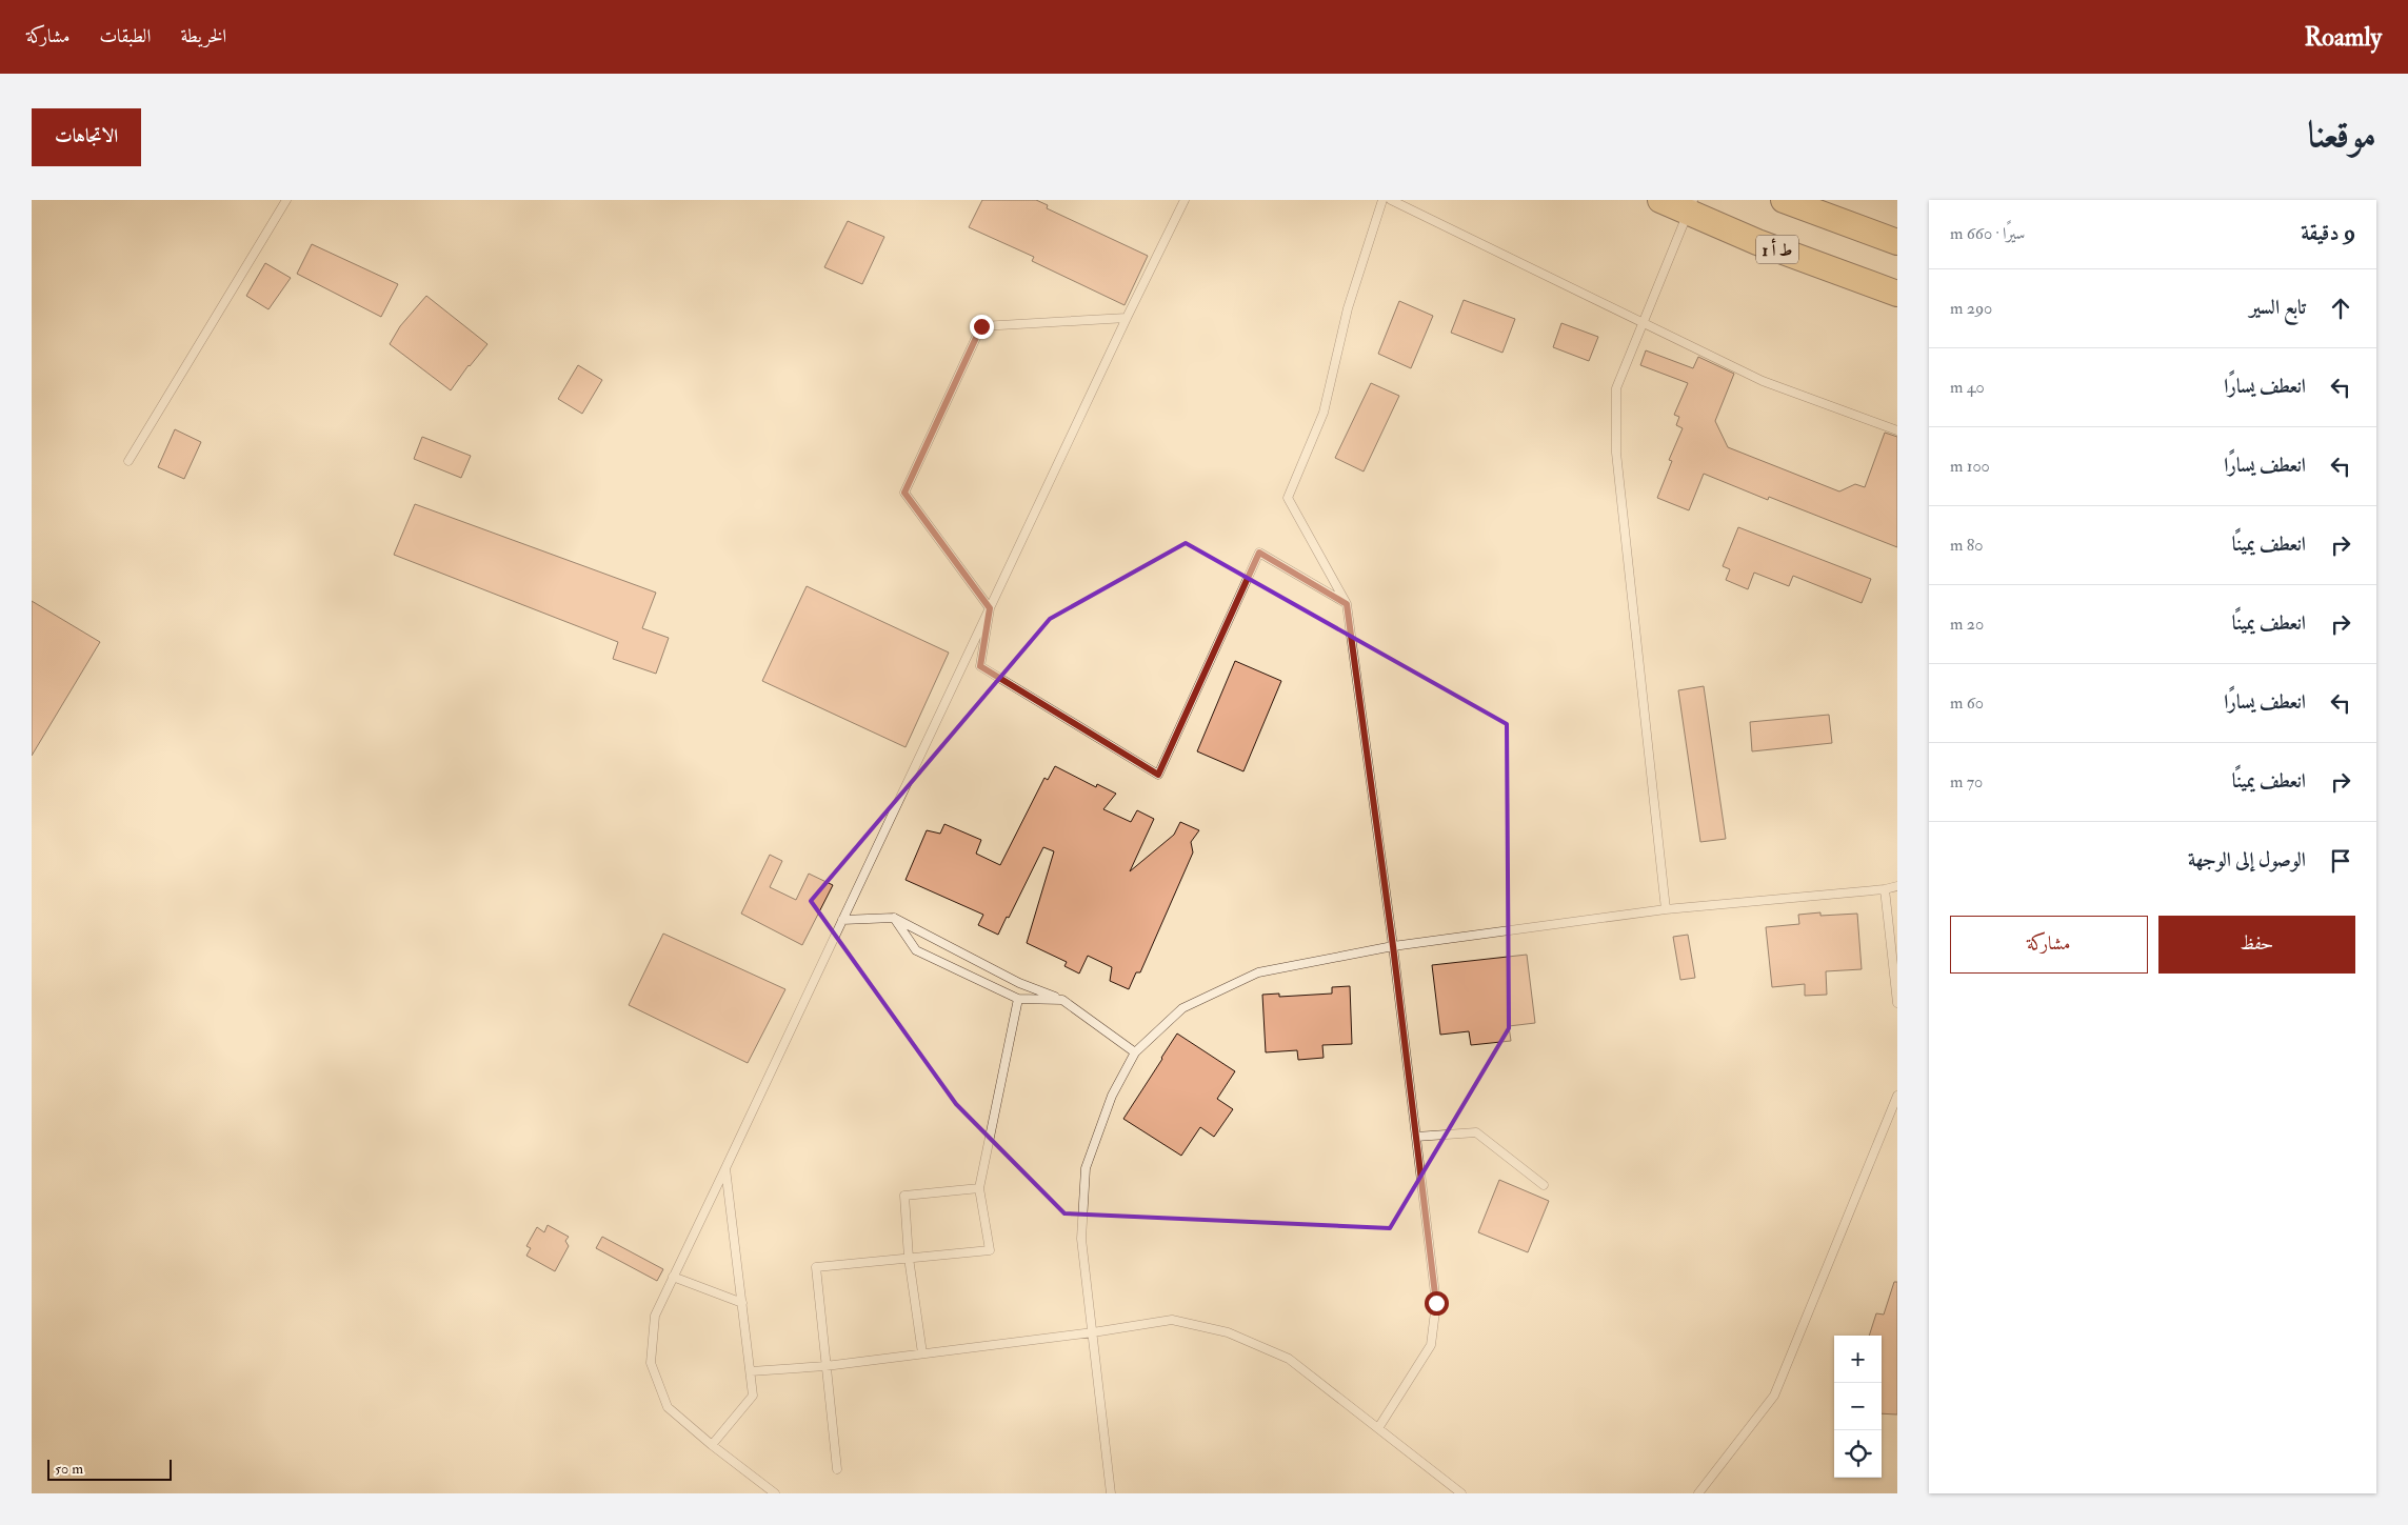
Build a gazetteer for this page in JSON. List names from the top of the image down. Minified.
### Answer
{"streets":{"highway":["ط أ 1"]},"scale_bar":"50 m","page":{"header":"Roamly","nav":["الخريطة","الطبقات","مشاركة"],"title":"موقعنا","buttons":["الاتجاهات",["حفظ","مشاركة"]],"heading":["9 دقيقة","سيرًا · 660 m"],"list":[["تابع السير","290 m"],["انعطف يسارًا","40 m"],["انعطف يسارًا","100 m"],["انعطف يمينًا","80 m"],["انعطف يمينًا","20 m"],["انعطف يسارًا","60 m"],["انعطف يمينًا","70 m"],"الوصول إلى الوجهة"],"map_buttons":["+","−"],"scale":"50 m"}}
